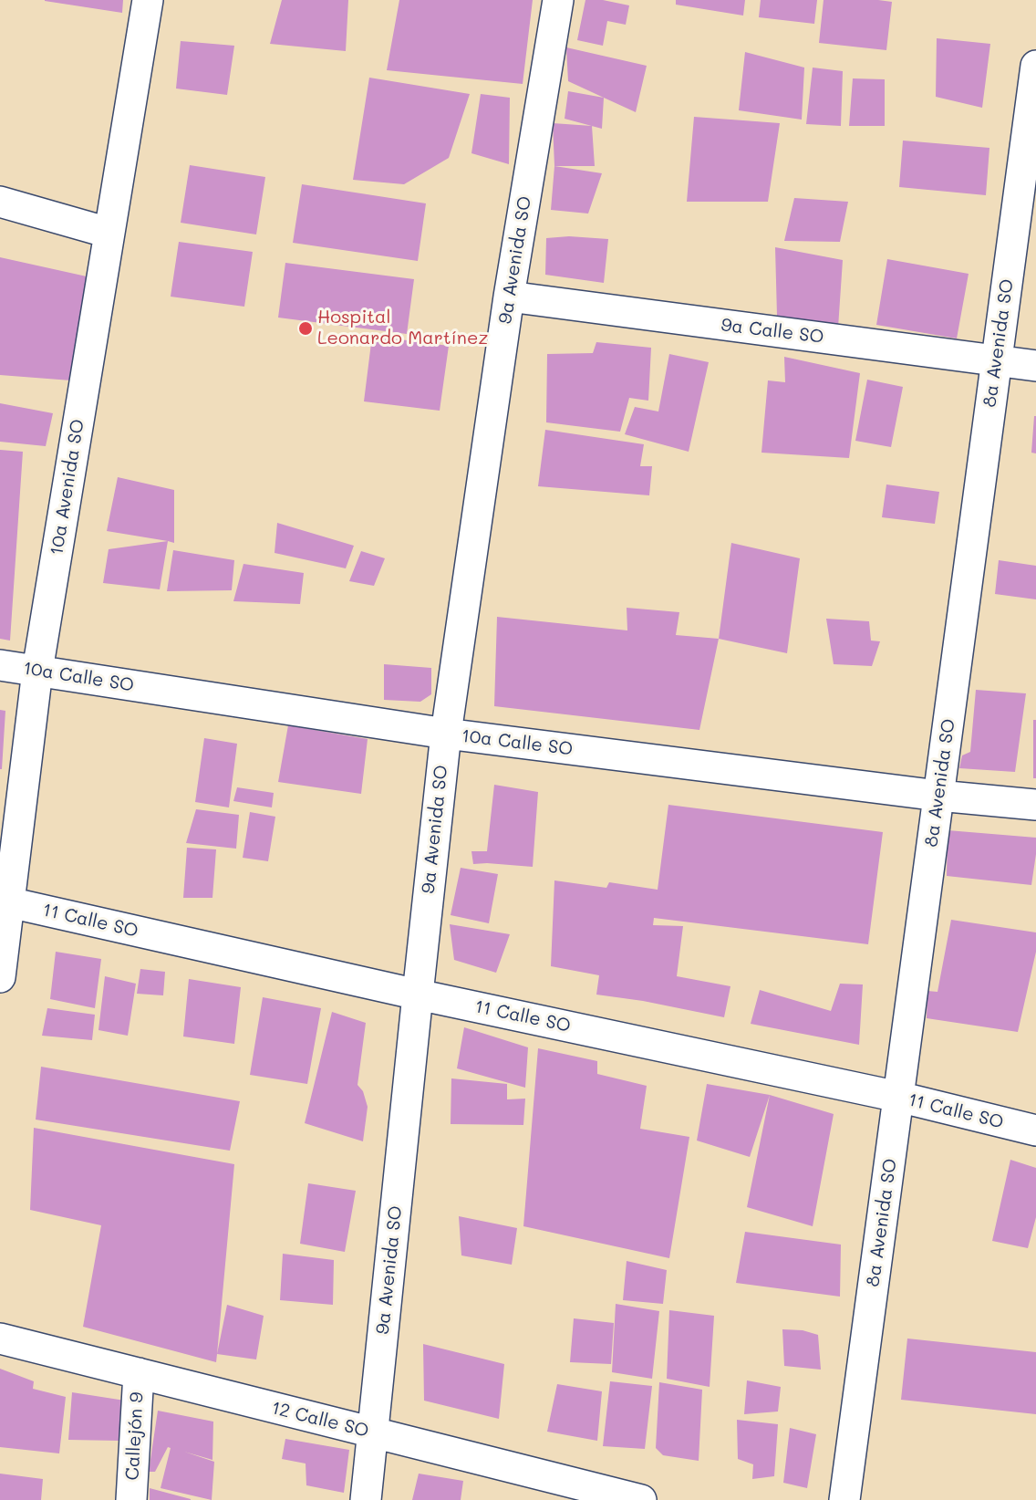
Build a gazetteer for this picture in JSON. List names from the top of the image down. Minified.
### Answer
{"streets":{"street":["9a Avenida SO","9a Calle SO","8a Avenida SO","10a Avenida SO","10a Calle SO","11 Calle SO","12 Calle SO","Callejón 9"]},"crossings":[["9a Avenida SO","9a Calle SO"],["9a Avenida SO","10a Calle SO"],["9a Avenida SO","11 Calle SO"],["9a Avenida SO","12 Calle SO"],["9a Calle SO","8a Avenida SO"],["8a Avenida SO","10a Calle SO"],["8a Avenida SO","11 Calle SO"],["10a Avenida SO","10a Calle SO"],["10a Avenida SO","11 Calle SO"],["12 Calle SO","Callejón 9"]],"places":["Hospital Leonardo Martínez"]}
